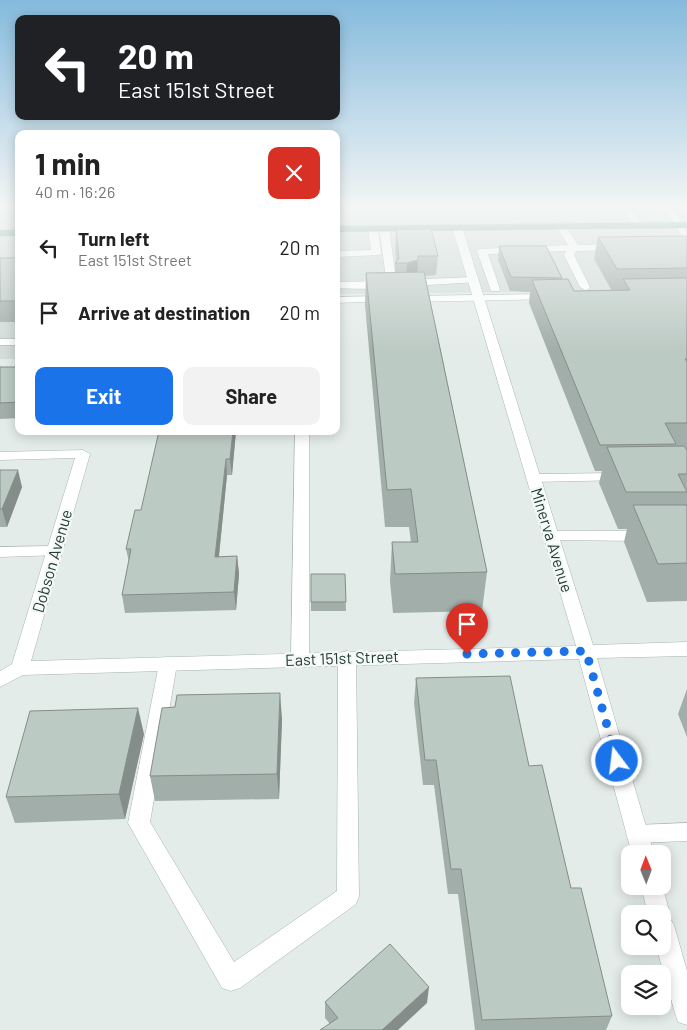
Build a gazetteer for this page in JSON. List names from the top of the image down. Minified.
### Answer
{"streets":{"street":["Minerva Avenue","Dobson Avenue","East 151st Street"]},"crossings":[["Minerva Avenue","East 151st Street"],["Dobson Avenue","East 151st Street"]],"north":"top","page":{"turn":["20 m","East 151st Street"],"heading":["1 min","40 m · 16:26"],"list":[{"name":"Turn left","note":"East 151st Street","value":"20 m"},{"name":"Arrive at destination","value":"20 m"}],"buttons":["Exit","Share"]}}
